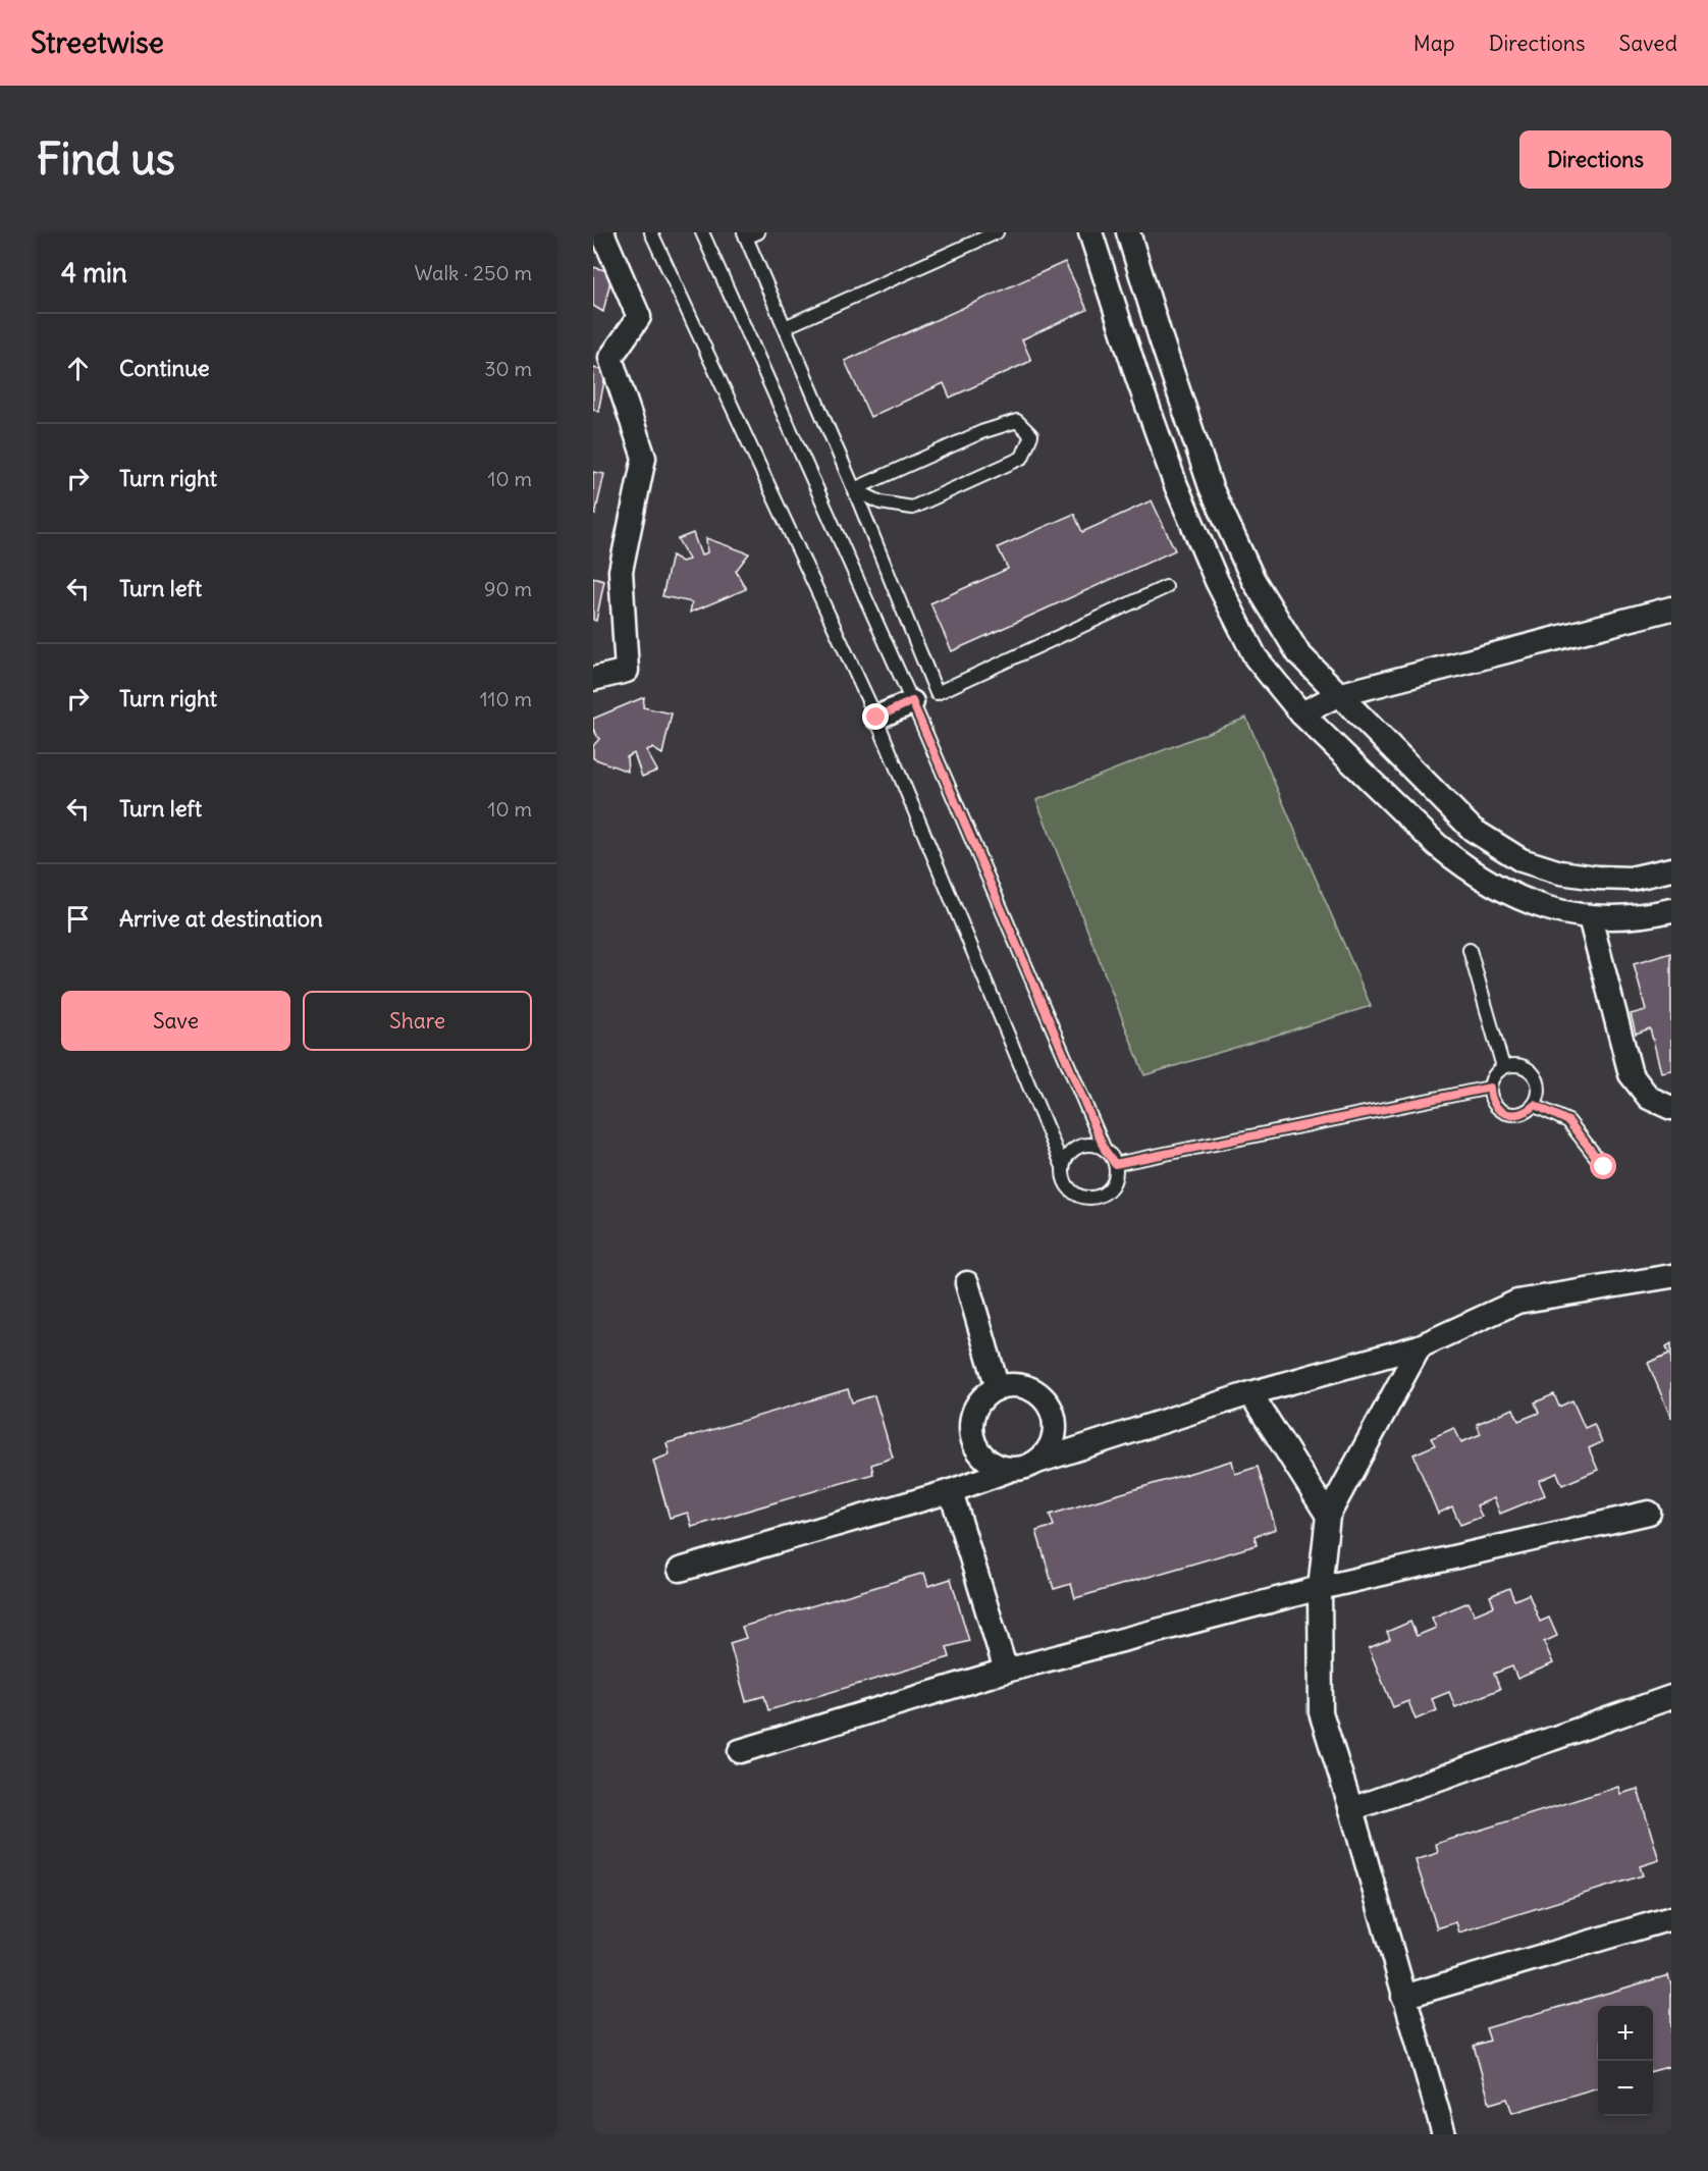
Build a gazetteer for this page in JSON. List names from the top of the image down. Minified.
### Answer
{"page":{"header":"Streetwise","nav":["Map","Directions","Saved"],"buttons":["Directions",["Save","Share"]],"title":"Find us","heading":["4 min","Walk · 250 m"],"list":[["Continue","30 m"],["Turn right","10 m"],["Turn left","90 m"],["Turn right","110 m"],["Turn left","10 m"],"Arrive at destination"],"map_buttons":["+","−"]}}
